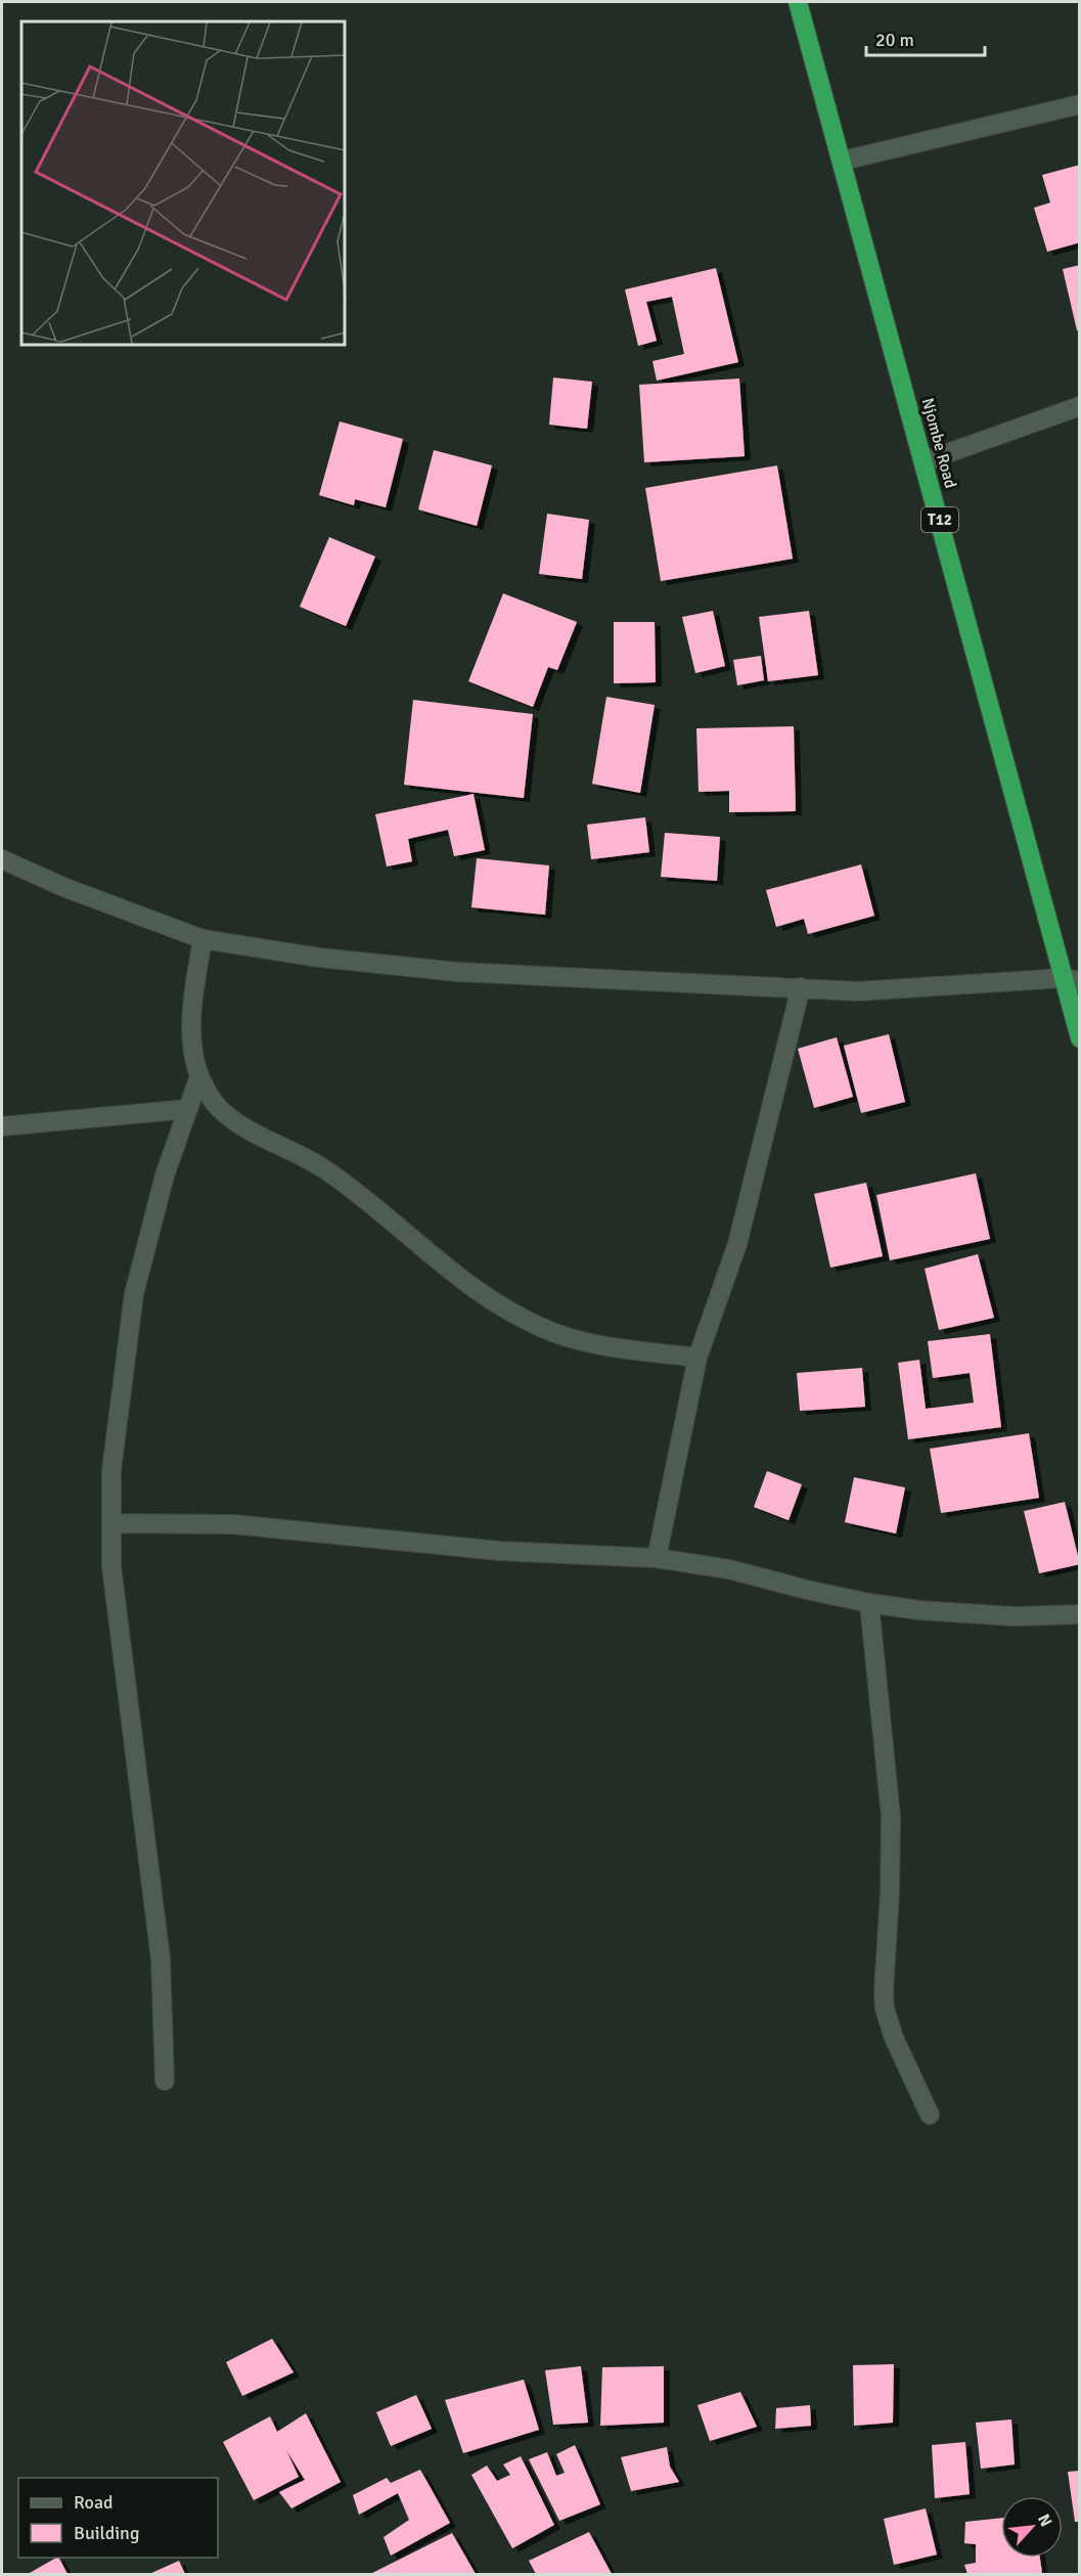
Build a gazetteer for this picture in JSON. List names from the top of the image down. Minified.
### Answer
{"streets":{"highway":["Njombe Road","T12"]},"legend":["Road","Building"],"scale_bar":"20 m","north":"top right"}
